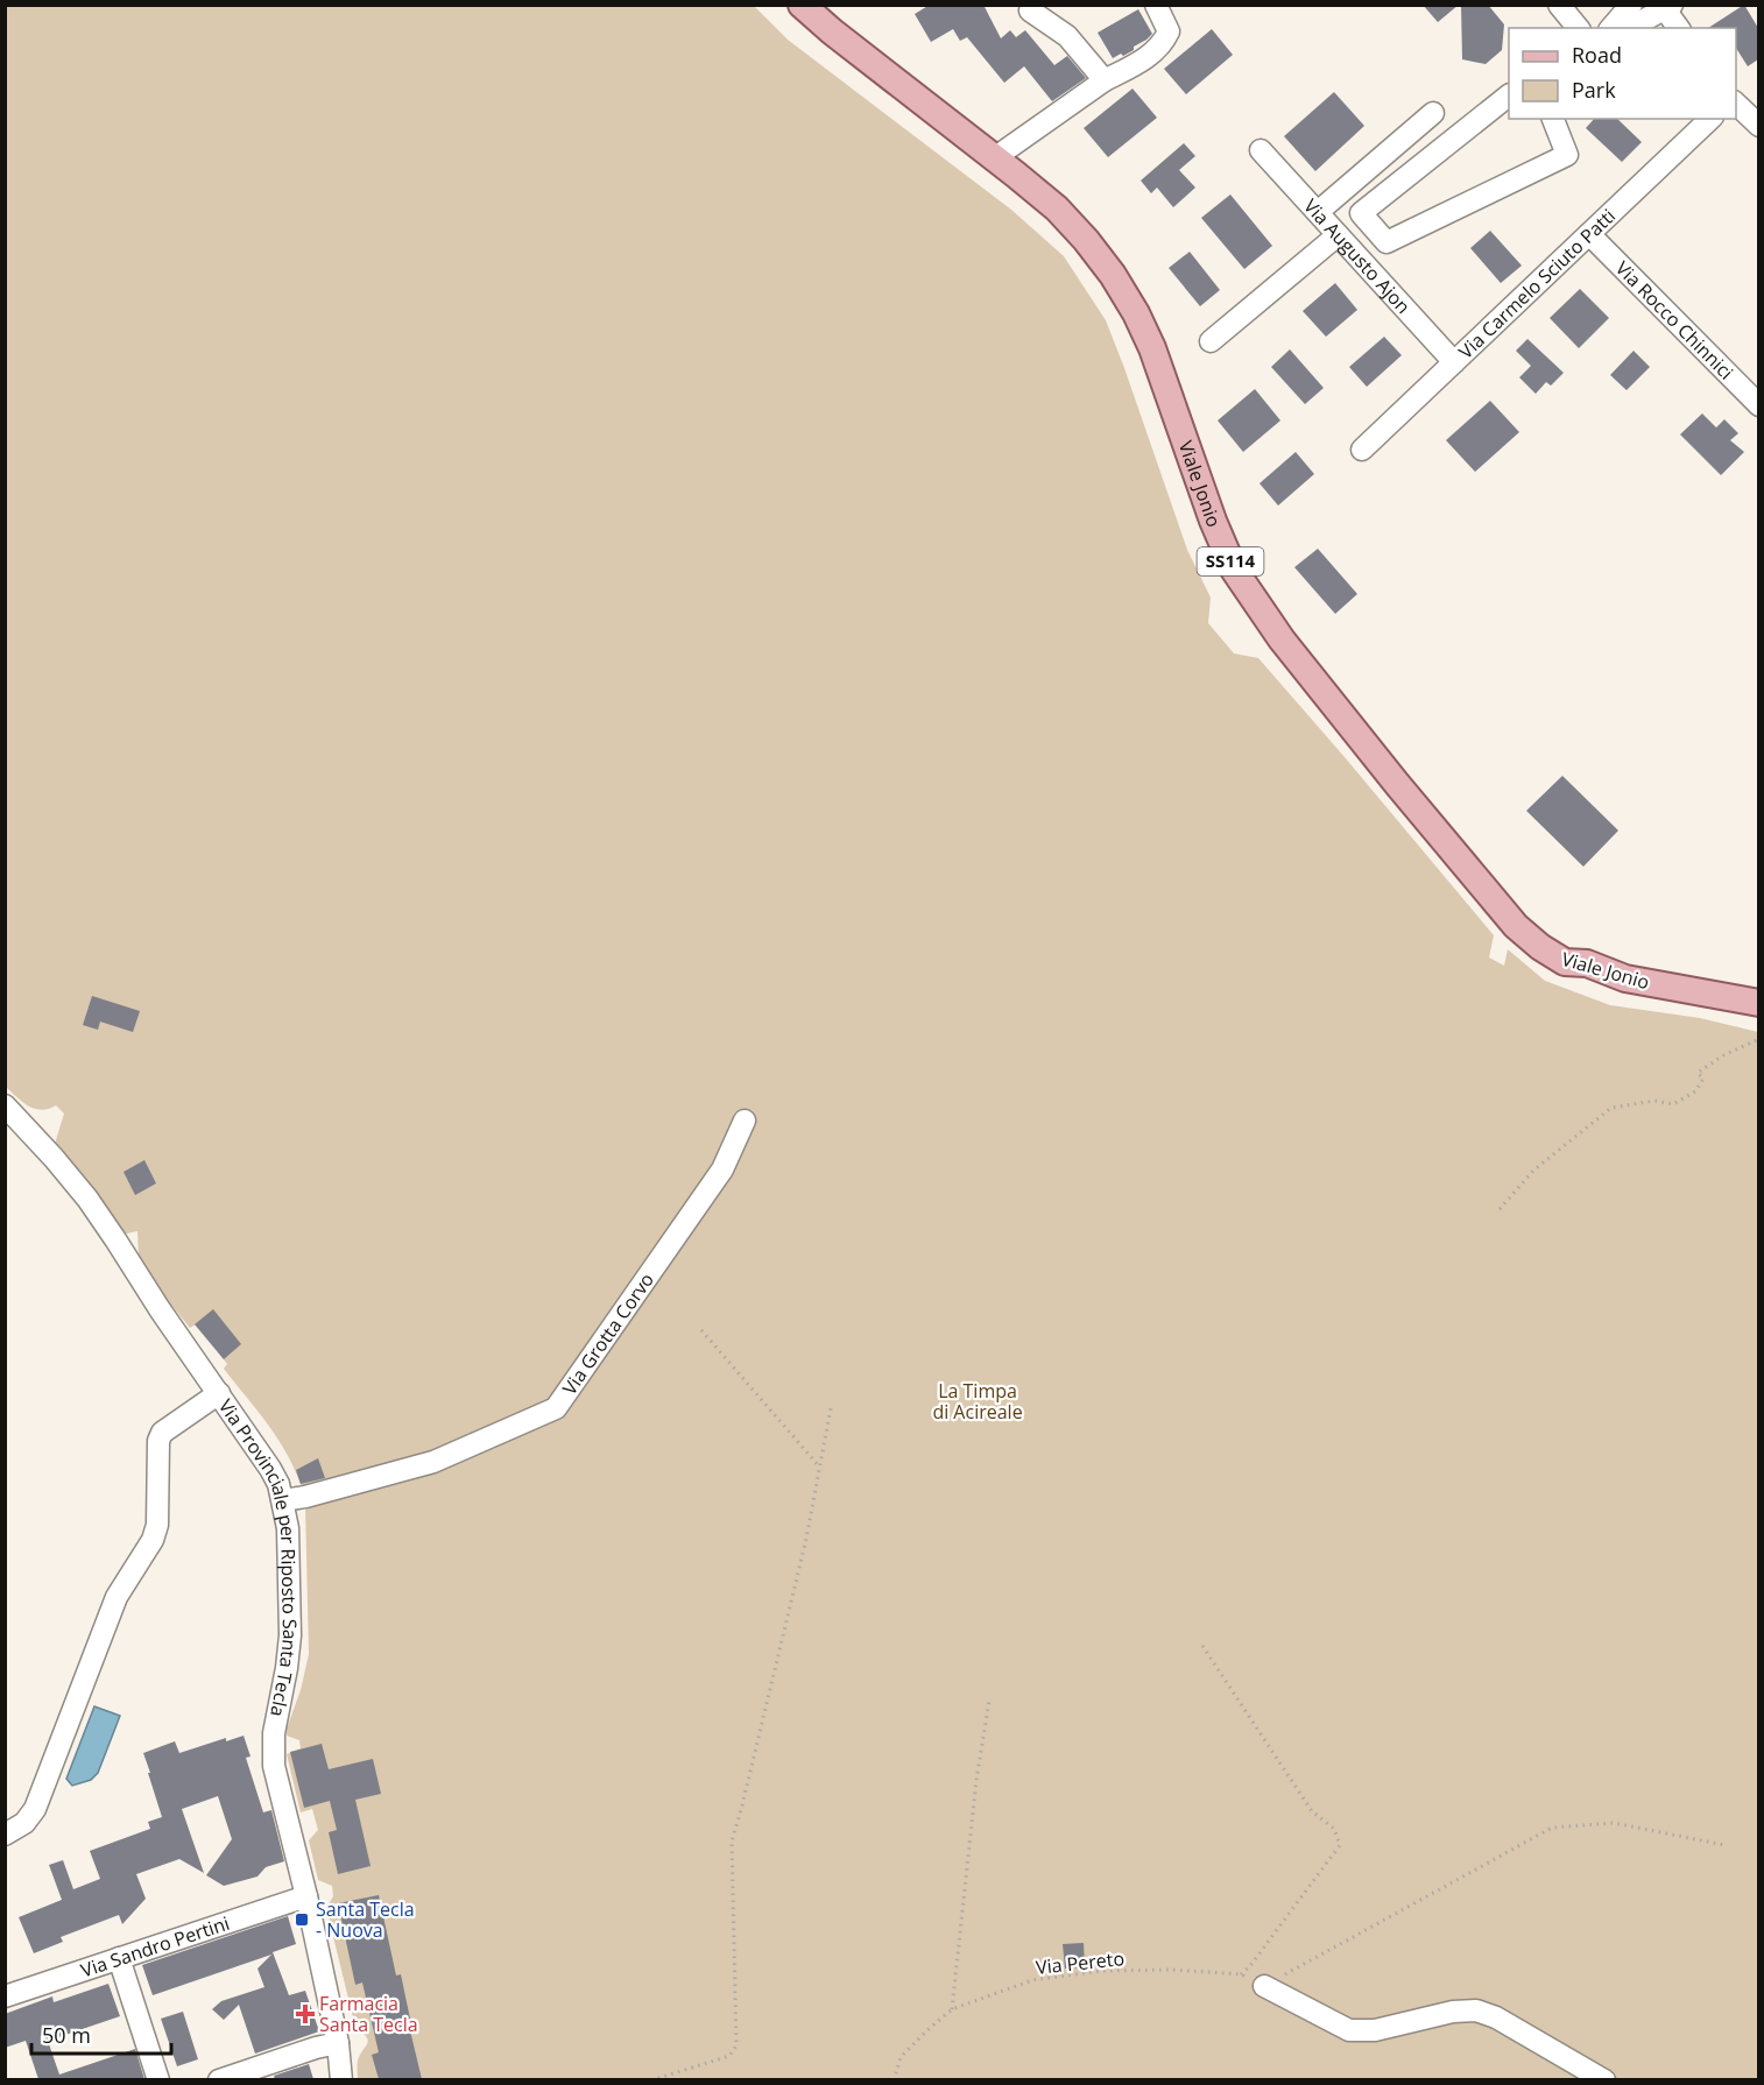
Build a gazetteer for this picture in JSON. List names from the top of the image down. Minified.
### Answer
{"streets":{"main road":["Viale Jonio","SS114"],"street":["Via Augusto Ajon","Via Carmelo Sciuto Patti","Via Rocco Chinnici","Via Grotta Corvo","Via Provinciale per Riposto Santa Tecla","Via Sandro Pertini"],"path":["Via Pereto"]},"crossings":[["Via Augusto Ajon","Via Carmelo Sciuto Patti"],["Via Carmelo Sciuto Patti","Via Rocco Chinnici"],["Via Grotta Corvo","Via Provinciale per Riposto Santa Tecla"],["Via Provinciale per Riposto Santa Tecla","Via Sandro Pertini"]],"parks":["La Timpa di Acireale"],"places":{"transit":["Santa Tecla - Nuova"],"health":["Farmacia Santa Tecla"]},"legend":["Road","Park"],"scale_bar":"50 m"}
